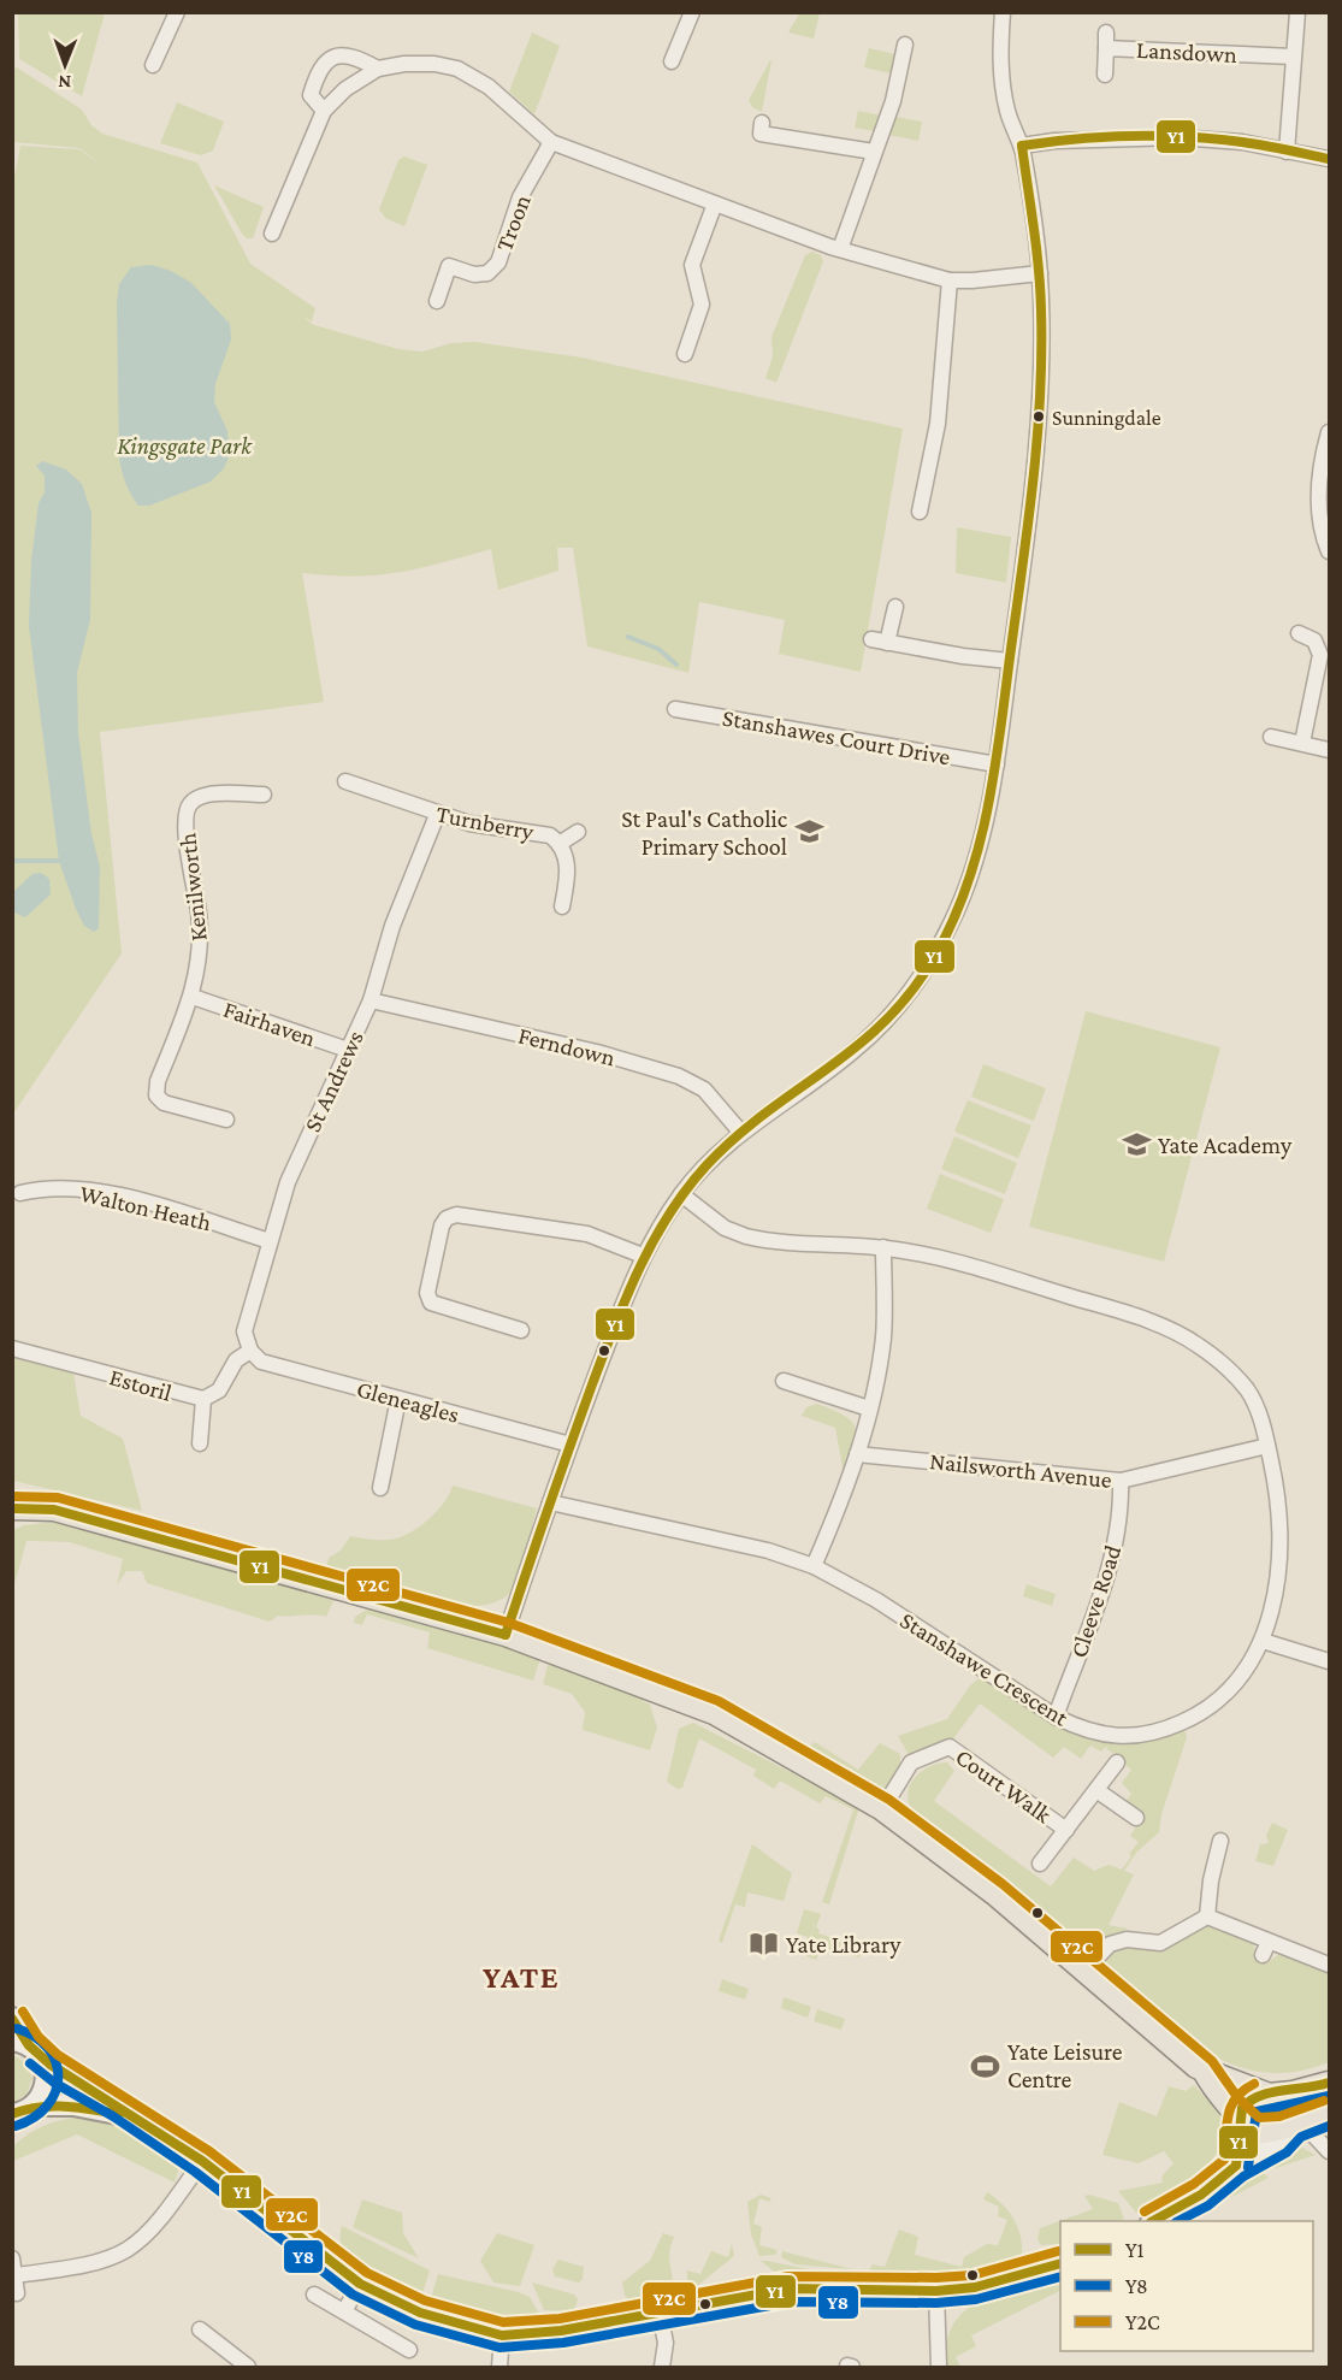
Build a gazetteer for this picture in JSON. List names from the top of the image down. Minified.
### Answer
{"streets":{"street":["Lansdown","Troon","Stanshawes Court Drive","Turnberry","Kenilworth","Fairhaven","Ferndown","St Andrews","Walton Heath","Estoril","Gleneagles","Nailsworth Avenue","Cleeve Road","Stanshawe Crescent","Court Walk"]},"crossings":[["Turnberry","St Andrews"],["Kenilworth","Fairhaven"],["Fairhaven","St Andrews"],["Ferndown","St Andrews"],["St Andrews","Walton Heath"],["St Andrews","Estoril"],["St Andrews","Gleneagles"],["Estoril","Gleneagles"],["Nailsworth Avenue","Cleeve Road"],["Nailsworth Avenue","Stanshawe Crescent"],["Cleeve Road","Stanshawe Crescent"]],"districts":["YATE"],"parks":["Kingsgate Park"],"places":{"other":["Sunningdale"],"school or university":["St Paul's Catholic Primary School","Yate Academy"],"library":["Yate Library"],"sports":["Yate Leisure Centre"]},"lines":["transit line Y1","transit line Y2C","transit line Y8"],"legend":["Y1","Y8","Y2C"],"north":"bottom"}
